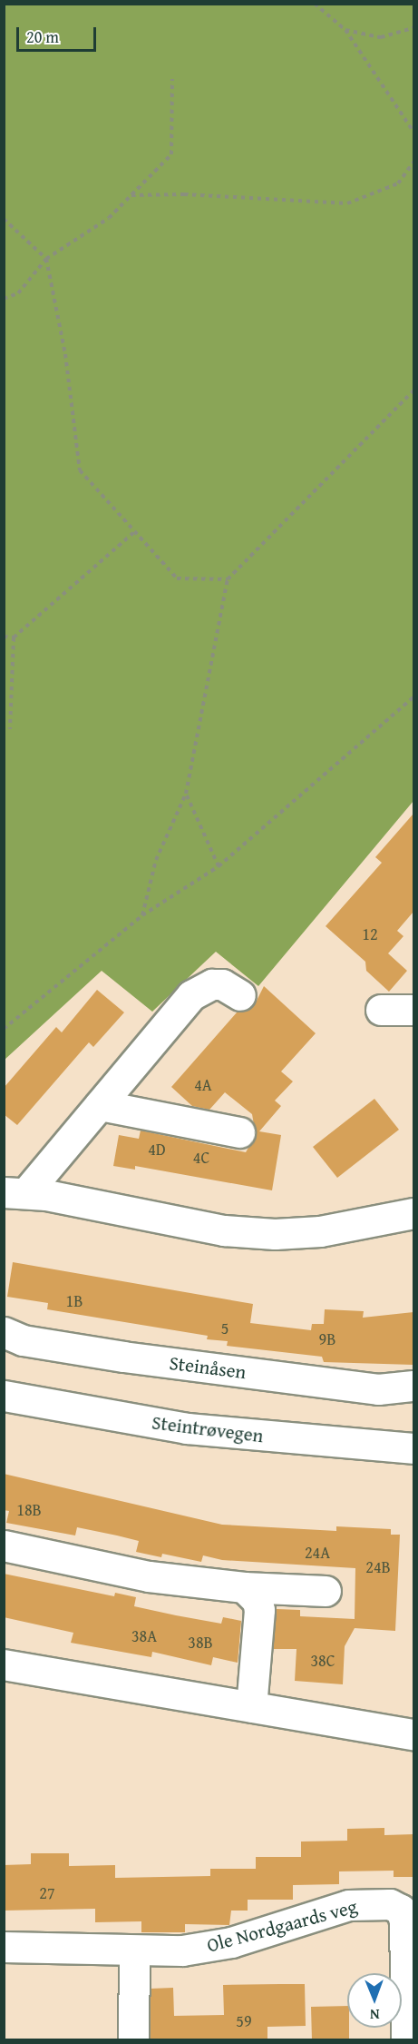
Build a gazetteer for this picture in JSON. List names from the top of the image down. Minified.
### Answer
{"streets":{"street":["Steinåsen","Steintrøvegen","Ole Nordgaards veg"]},"house_numbers":["12","4A","4D","4C","1B","5","9B","18B","24A","24B","38A","38B","38C","27","59"],"scale_bar":"20 m","north":"bottom"}
